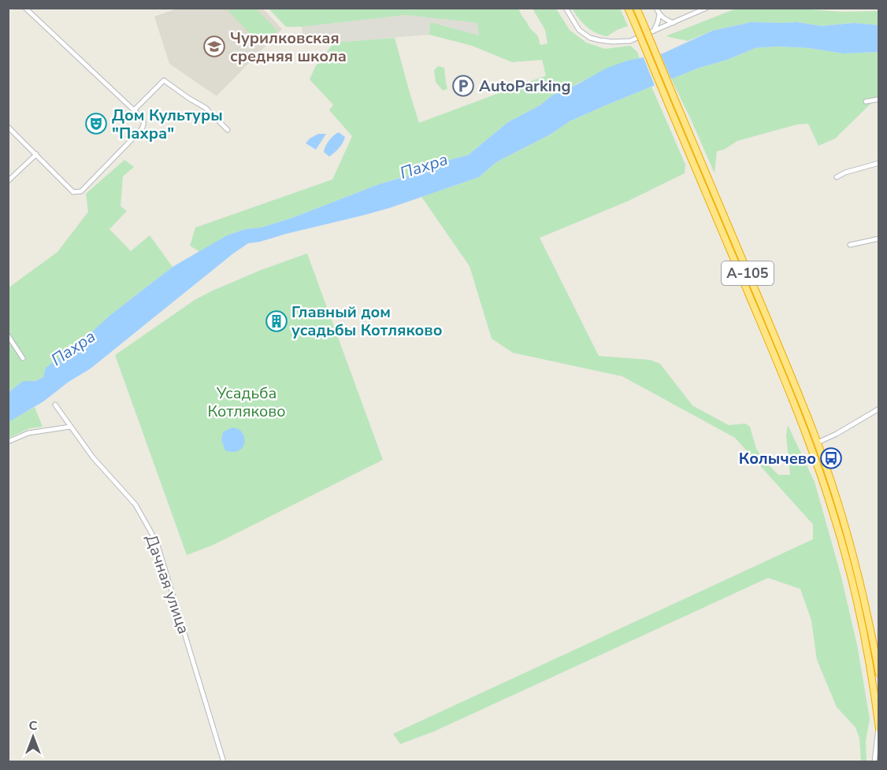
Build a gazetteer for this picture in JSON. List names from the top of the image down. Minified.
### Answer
{"streets":{"highway":["А-105"],"street":["Дачная улица"]},"water":["Пахра"],"parks":["Усадьба Котляково"],"places":{"school or university":["Чурилковская средняя школа"],"parking":["AutoParking"],"theatre":["Дом Культуры \"Пахра\""],"building":["Главный дом усадьбы Котляково"],"bus stop":["Колычево"]},"north":"top"}
